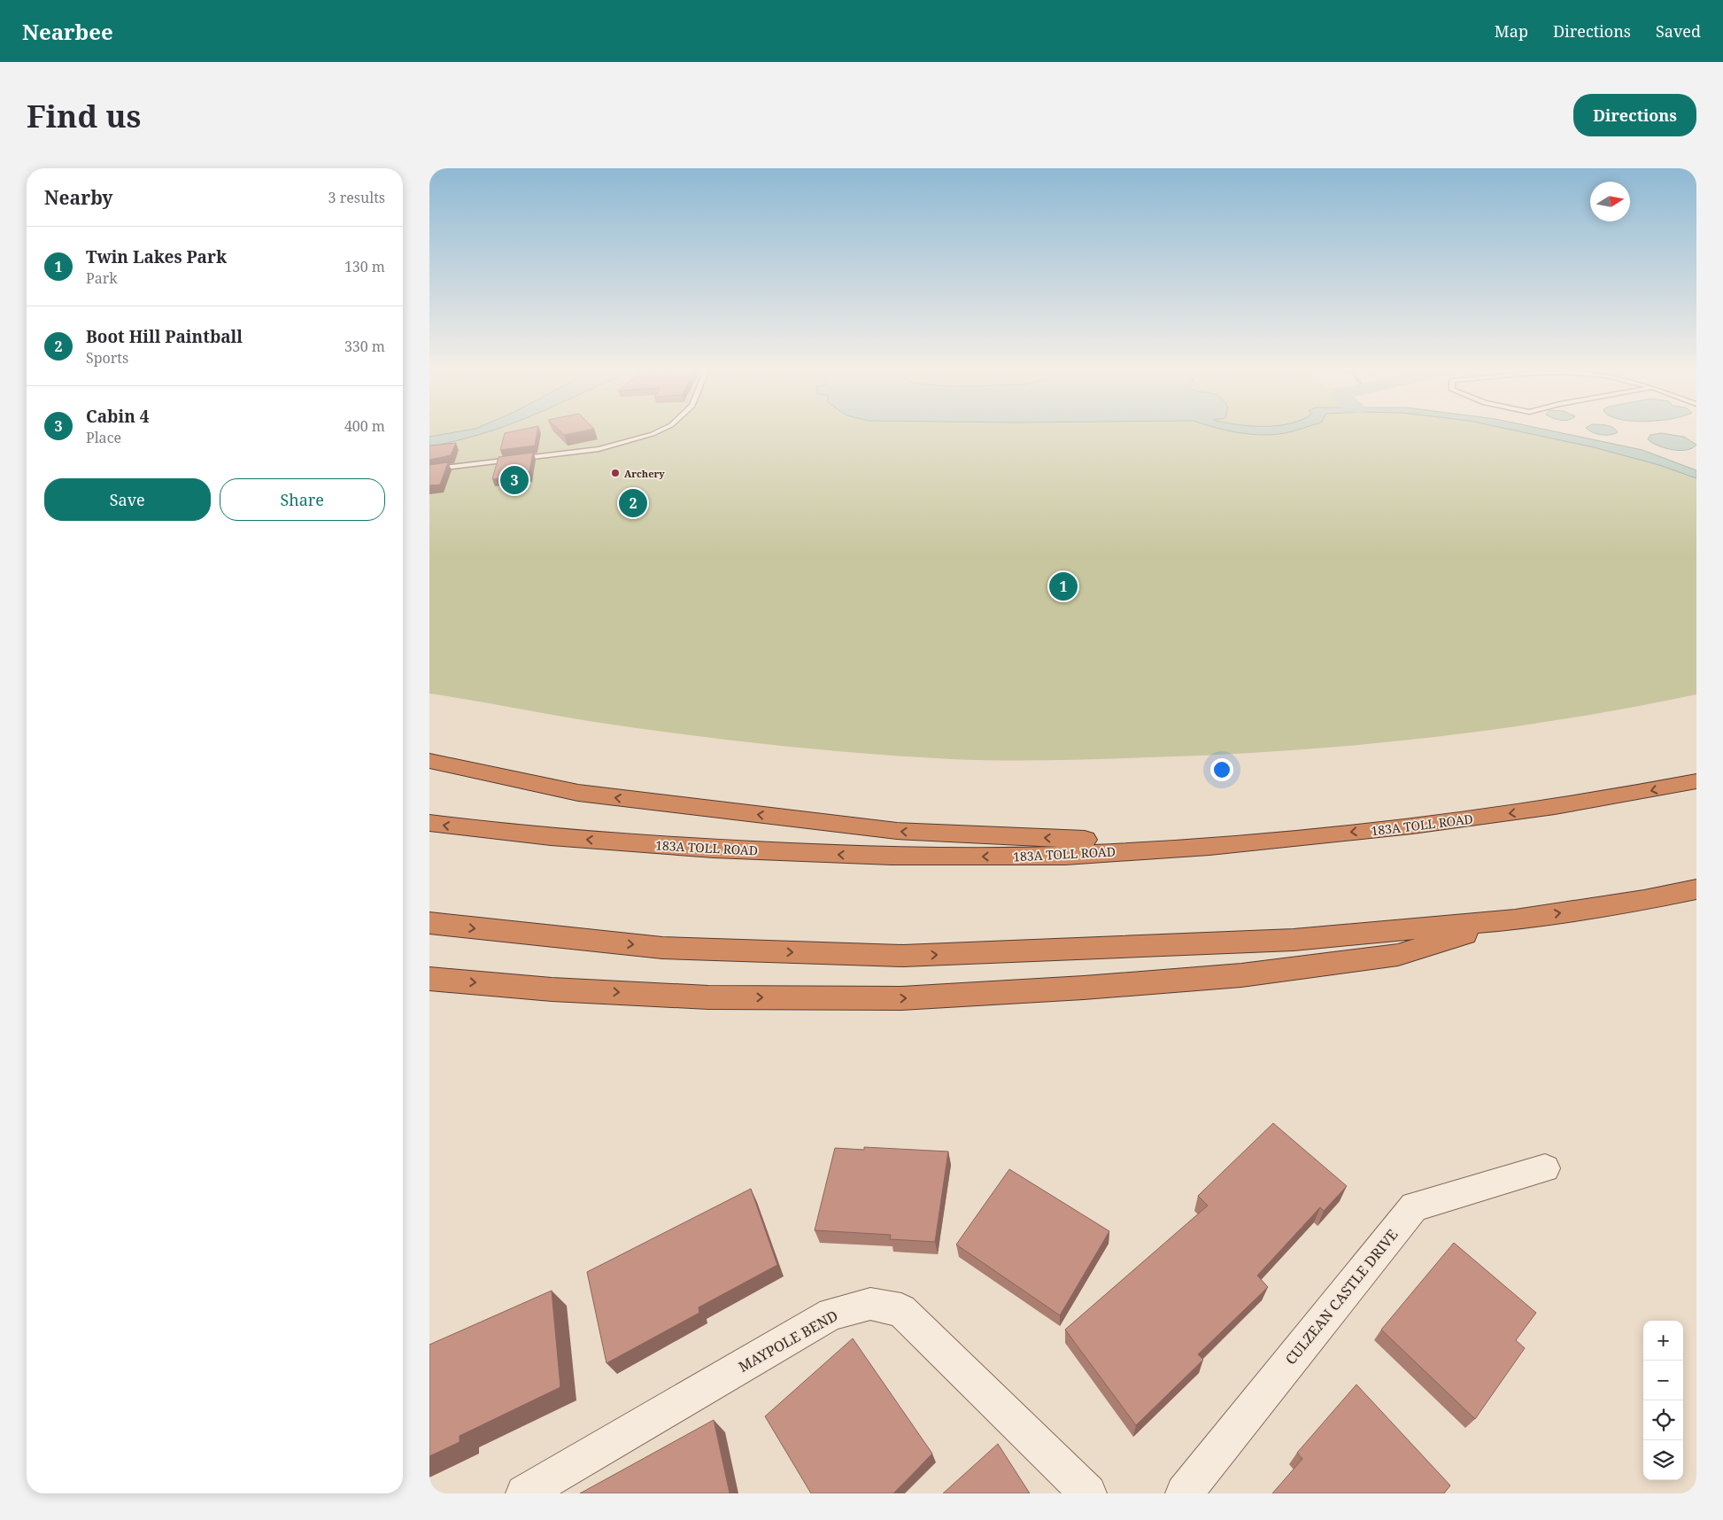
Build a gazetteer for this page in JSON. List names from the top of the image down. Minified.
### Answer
{"streets":{"highway":["183A TOLL ROAD"],"street":["CULZEAN CASTLE DRIVE","MAYPOLE BEND"]},"places":["Archery"],"north":"right","page":{"header":"Nearbee","nav":["Map","Directions","Saved"],"buttons":["Directions",["Save","Share"]],"title":"Find us","heading":["Nearby","3 results"],"list":[{"mark":"1","name":"Twin Lakes Park","note":"Park","value":"130 m"},{"mark":"2","name":"Boot Hill Paintball","note":"Sports","value":"330 m"},{"mark":"3","name":"Cabin 4","note":"Place","value":"400 m"}],"pins":["3","2","1"],"map_buttons":["+","−"]}}
